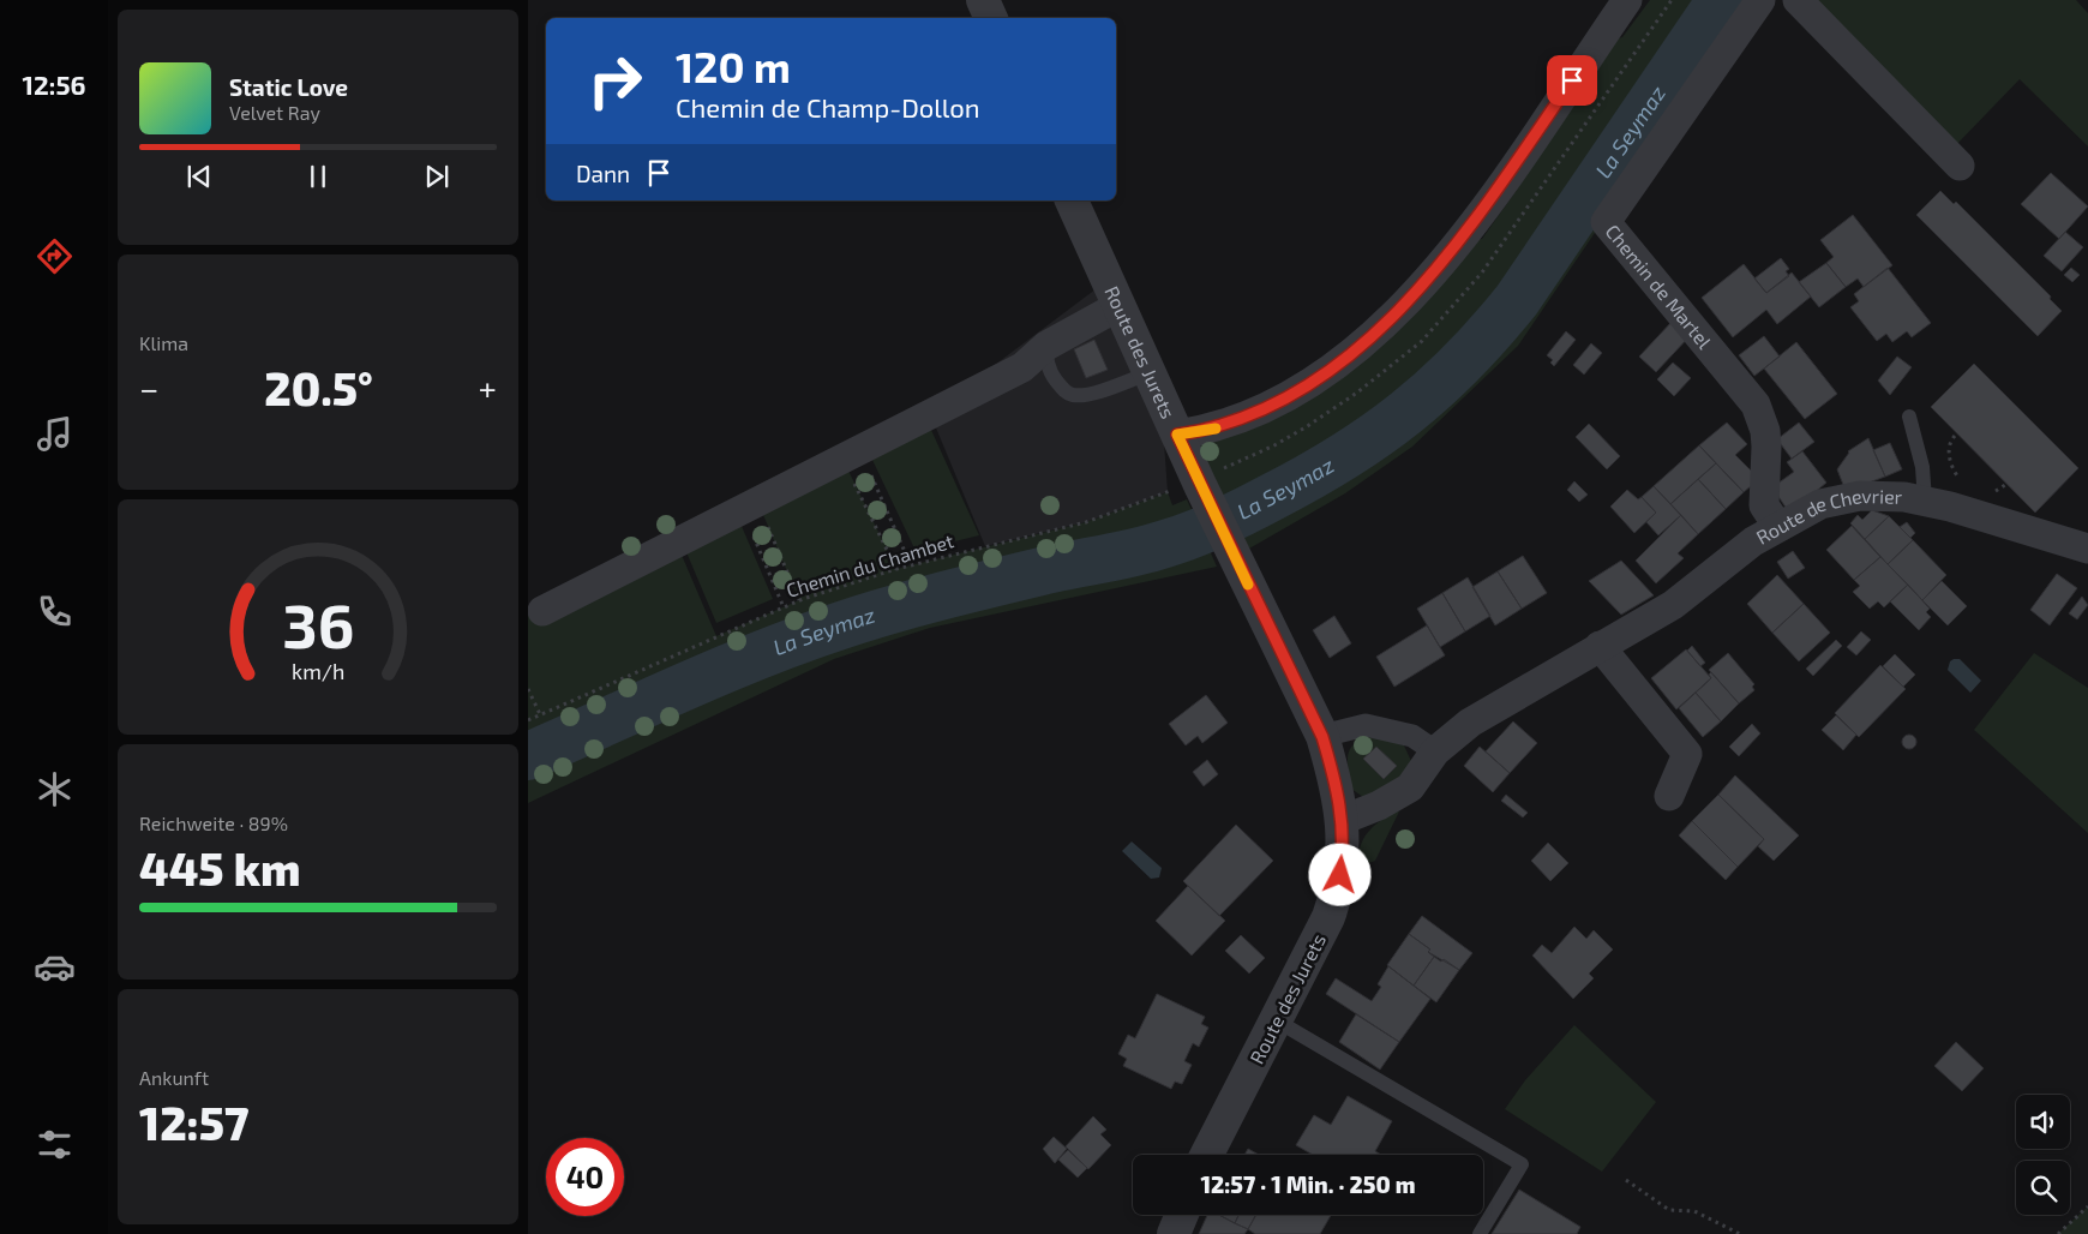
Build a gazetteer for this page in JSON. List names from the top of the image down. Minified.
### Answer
{"streets":{"street":["Chemin de Martel","Route des Jurets","Route de Chevrier"],"path":["Chemin du Chambet"]},"crossings":[["Chemin de Martel","Route de Chevrier"],["Route des Jurets","Route de Chevrier"],["Route des Jurets","Chemin du Chambet"]],"water":["La Seymaz"],"page":{"tabs":"12:56","turn":["120 m","Chemin de Champ-Dollon"],"song":["Static Love","Velvet Ray"],"then":"Dann","tile":["Klima",["Reichweite · 89%","445 km"],["Ankunft","12:57"]],"heat":["−","20.5°","+"],"limit":"40","trip":"12:57 · 1 Min. · 250 m","gauge":["36","km/h"]}}
